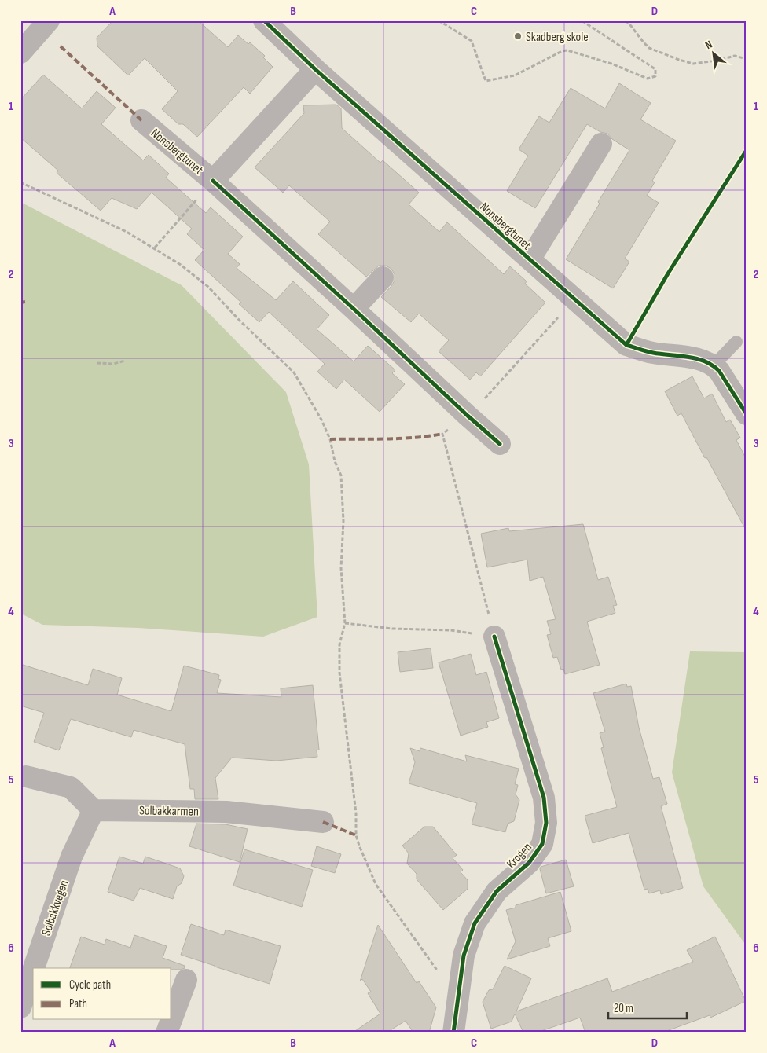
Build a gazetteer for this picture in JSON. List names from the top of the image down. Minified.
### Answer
{"streets":{"street":["Nonsbergtunet","Solbakkarmen","Krogen","Solbakkvegen"]},"crossings":[["Solbakkarmen","Solbakkvegen"]],"places":["Skadberg skole"],"legend":["Cycle path","Path"],"scale_bar":"20 m","north":"top left","grid":{"columns":["A","B","C","D"],"rows":["1","2","3","4","5","6"]}}
